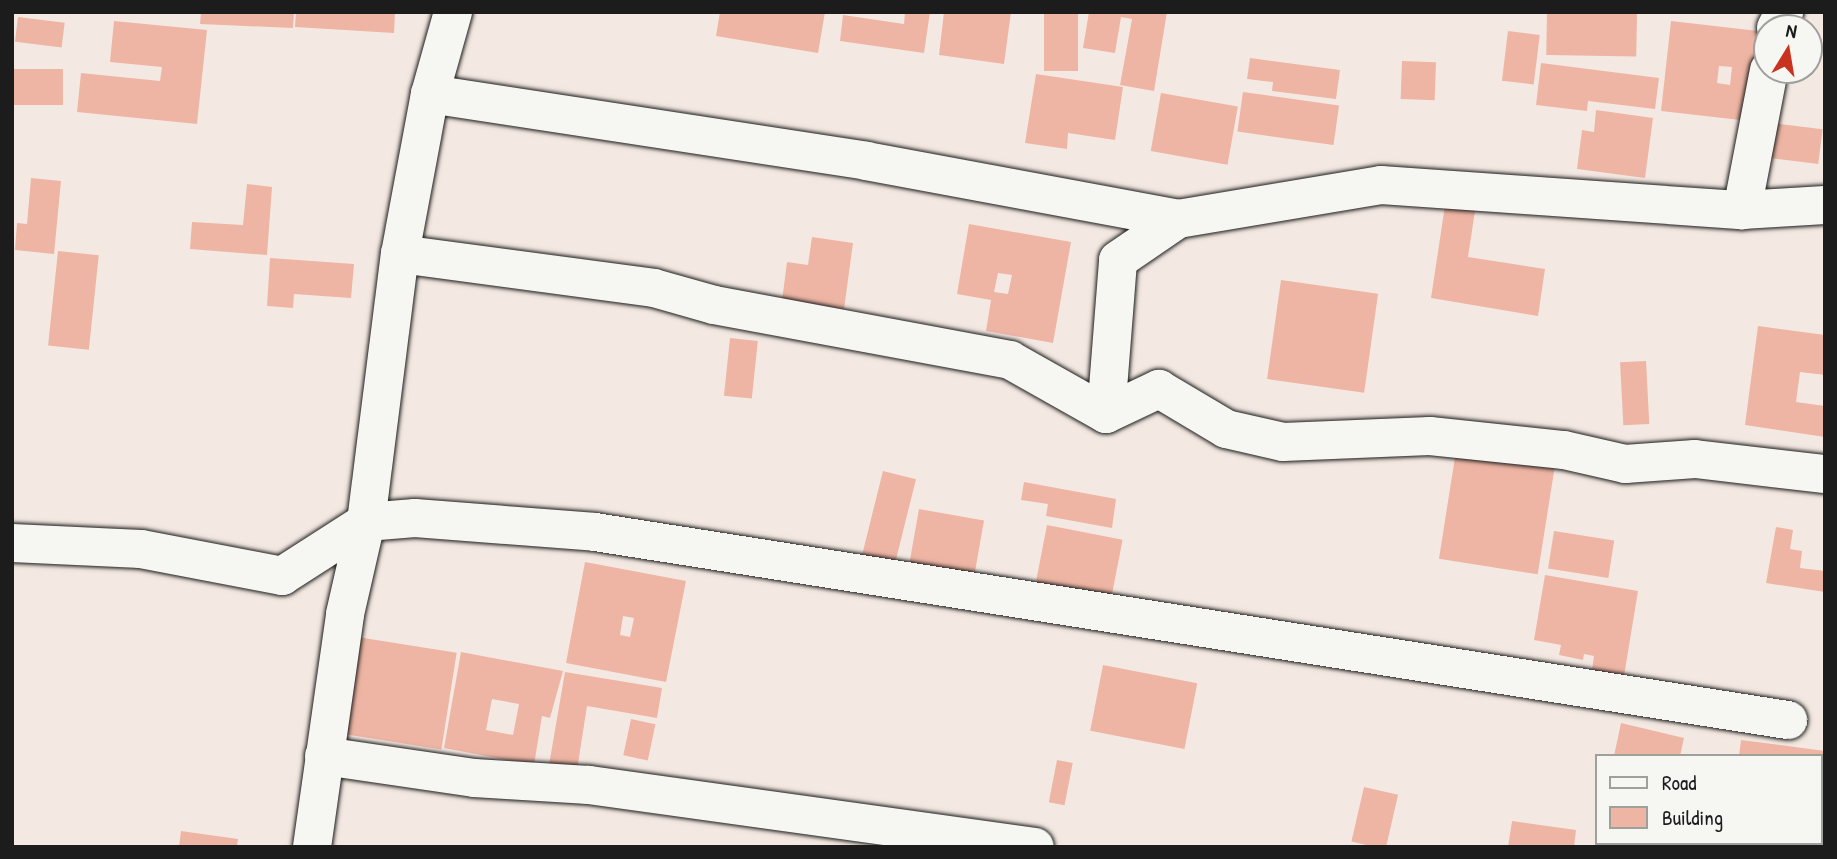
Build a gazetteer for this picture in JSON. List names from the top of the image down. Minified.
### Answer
{"legend":["Road","Building"],"north":"top"}
